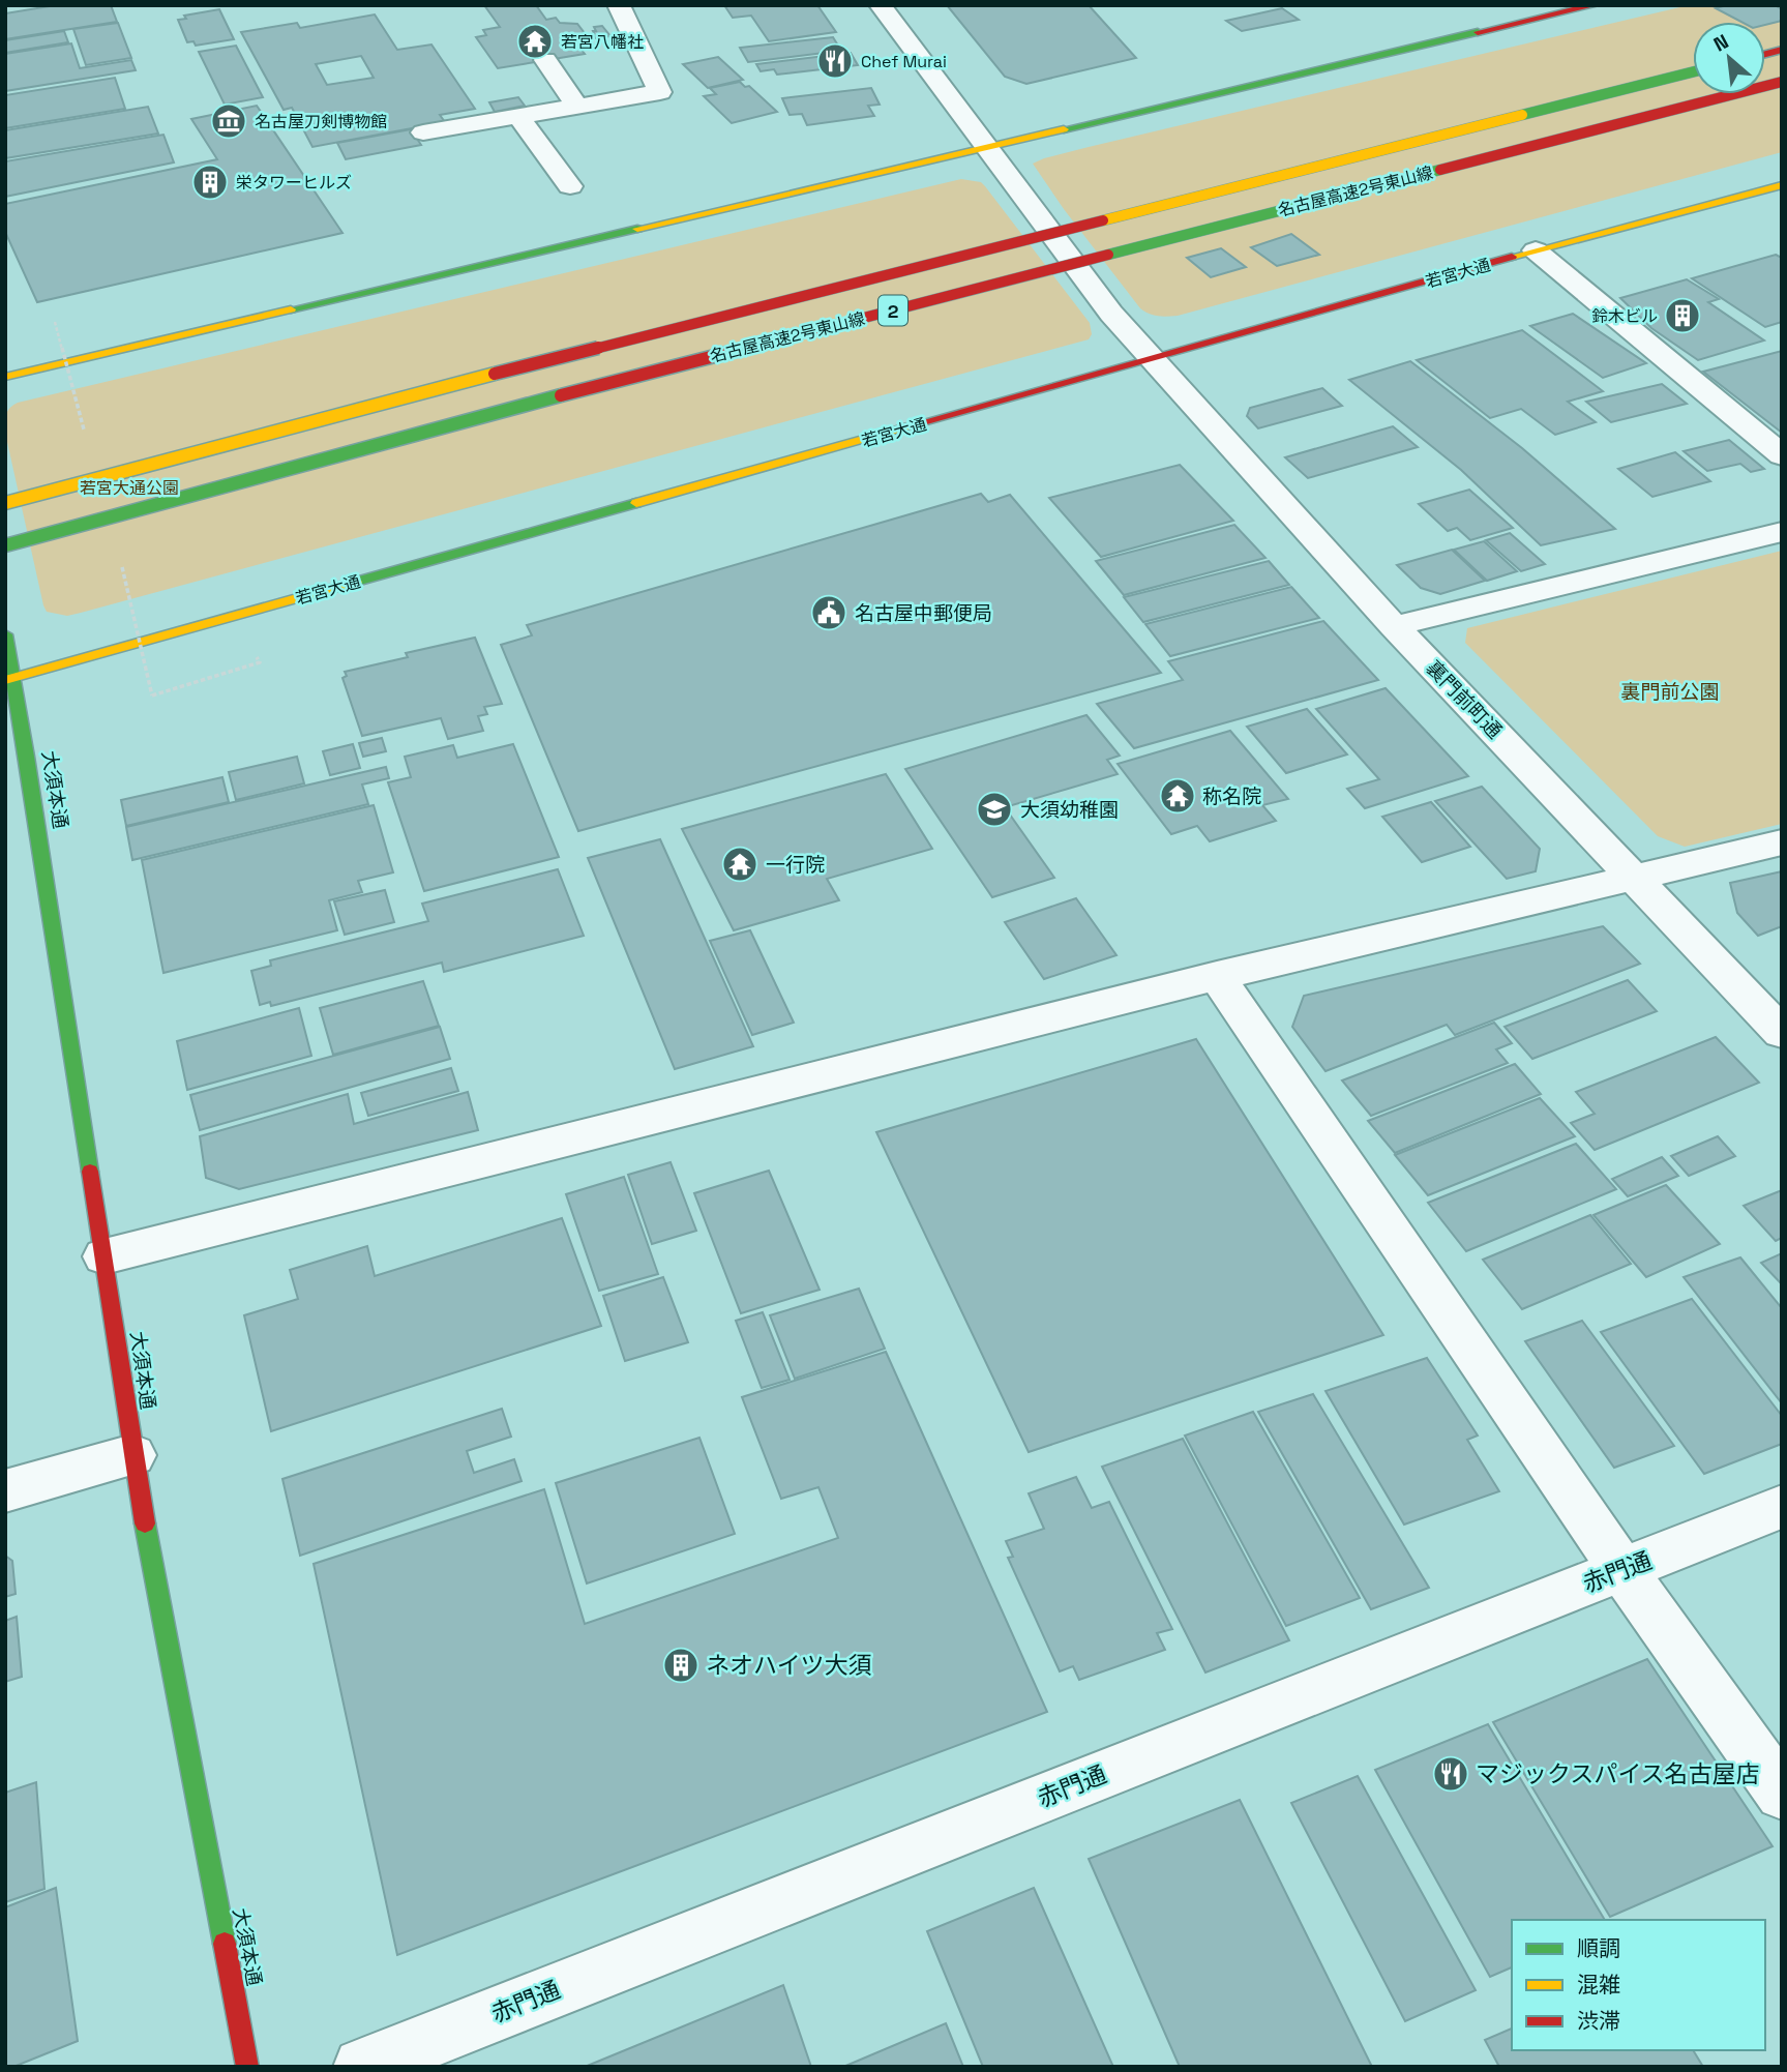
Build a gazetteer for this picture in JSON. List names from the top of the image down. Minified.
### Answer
{"streets":{"main road":["名古屋高速2号東山線","若宮大通","2","大須本通"],"street":["裏門前町通","赤門通"]},"crossings":[["若宮大通","裏門前町通"],["若宮大通","大須本通"]],"parks":["若宮大通公園","裏門前公園"],"places":{"temple":["若宮八幡社","称名院","一行院"],"restaurant":["Chef Murai","マジックスパイス名古屋店"],"museum":["名古屋刀剣博物館"],"building":["栄タワーヒルズ","鈴木ビル","ネオハイツ大須"],"public building":["名古屋中郵便局"],"school or university":["大須幼稚園"]},"legend":["順調","混雑","渋滞"],"north":"top left"}
